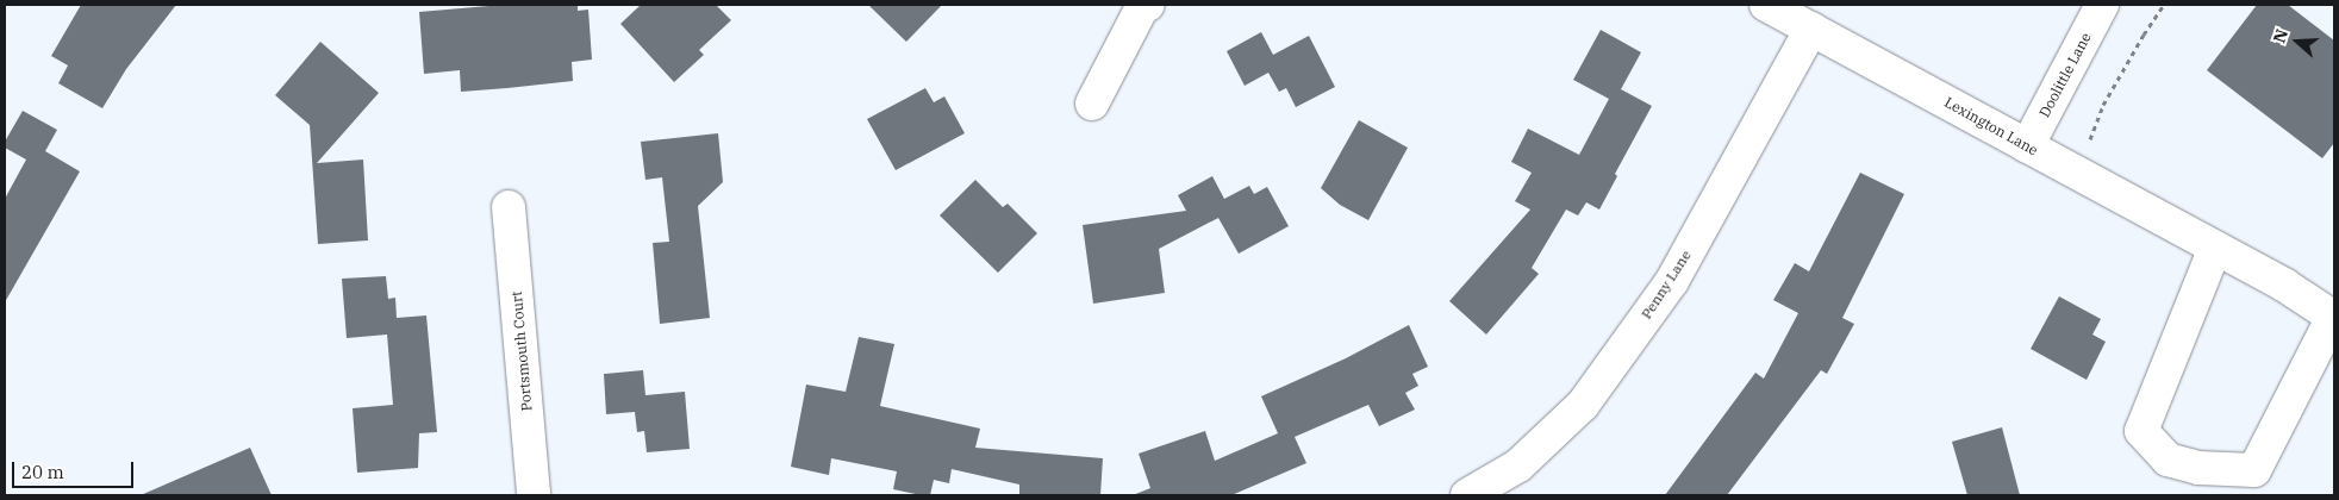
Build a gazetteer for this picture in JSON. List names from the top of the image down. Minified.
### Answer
{"streets":{"street":["Doolittle Lane","Lexington Lane","Penny Lane","Portsmouth Court"]},"crossings":[["Doolittle Lane","Lexington Lane"],["Lexington Lane","Penny Lane"]],"scale_bar":"20 m","north":"left"}
